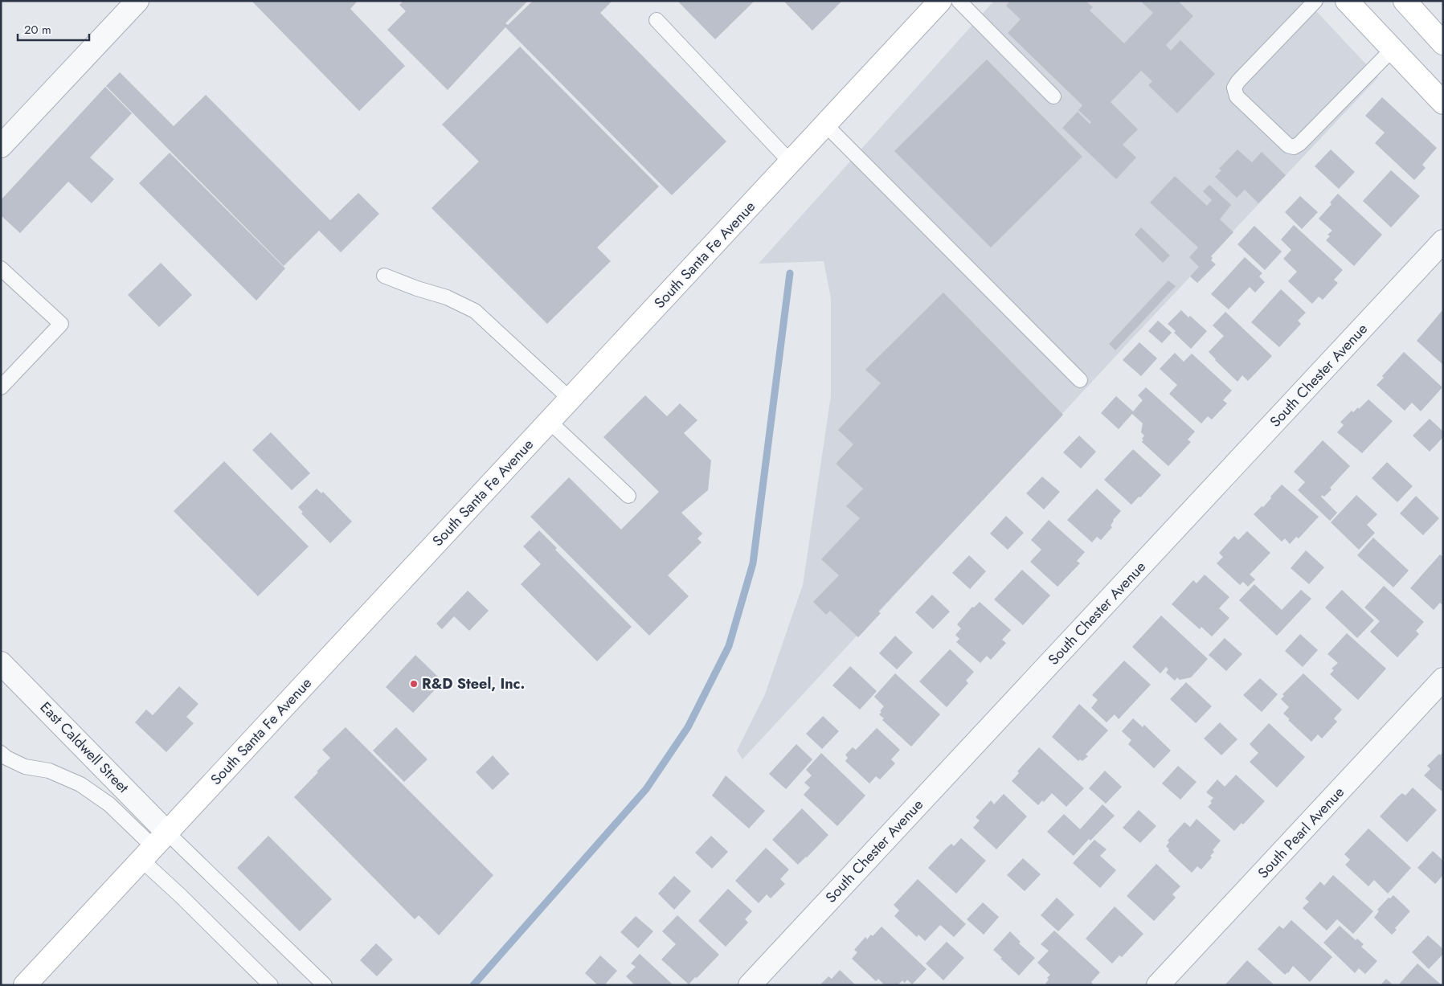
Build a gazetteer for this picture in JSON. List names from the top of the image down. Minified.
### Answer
{"streets":{"main road":["South Santa Fe Avenue"],"street":["South Chester Avenue","East Caldwell Street","South Pearl Avenue"]},"crossings":[["South Santa Fe Avenue","East Caldwell Street"]],"places":["R&D Steel, Inc."],"scale_bar":"20 m"}
